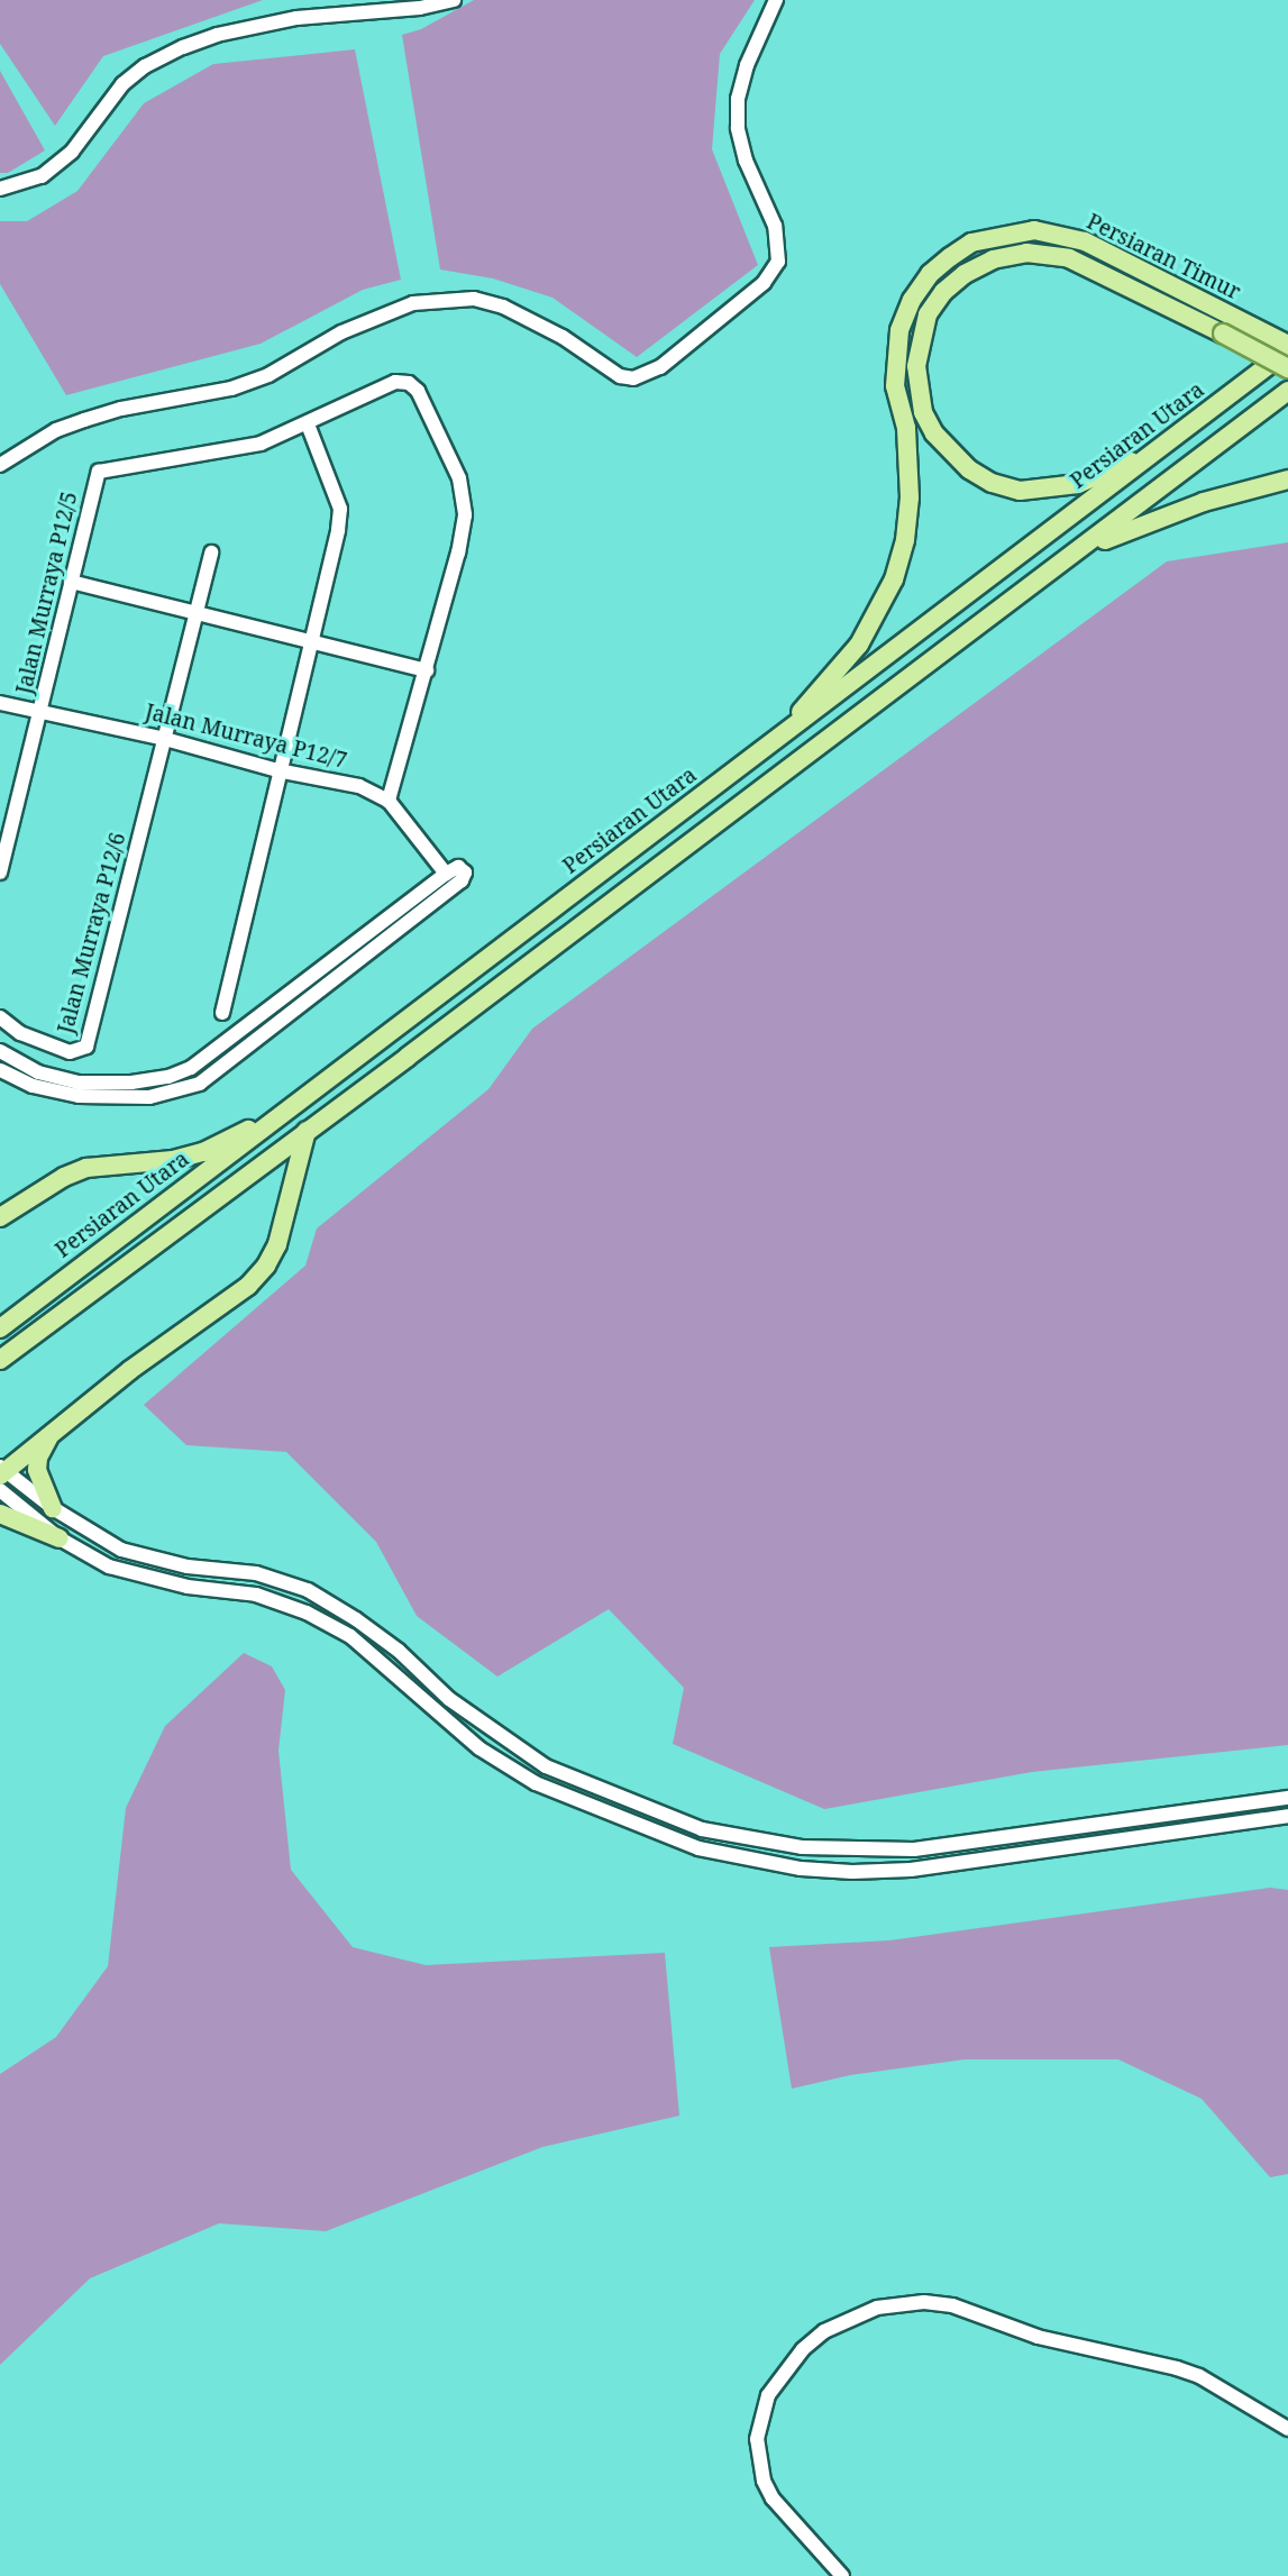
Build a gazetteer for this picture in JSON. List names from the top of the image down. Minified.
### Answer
{"streets":{"main road":["Persiaran Timur","Persiaran Utara"],"street":["Jalan Murraya P12/5","Jalan Murraya P12/7","Jalan Murraya P12/6"]},"crossings":[["Persiaran Timur","Persiaran Utara"],["Jalan Murraya P12/5","Jalan Murraya P12/7"],["Jalan Murraya P12/7","Jalan Murraya P12/6"]]}
